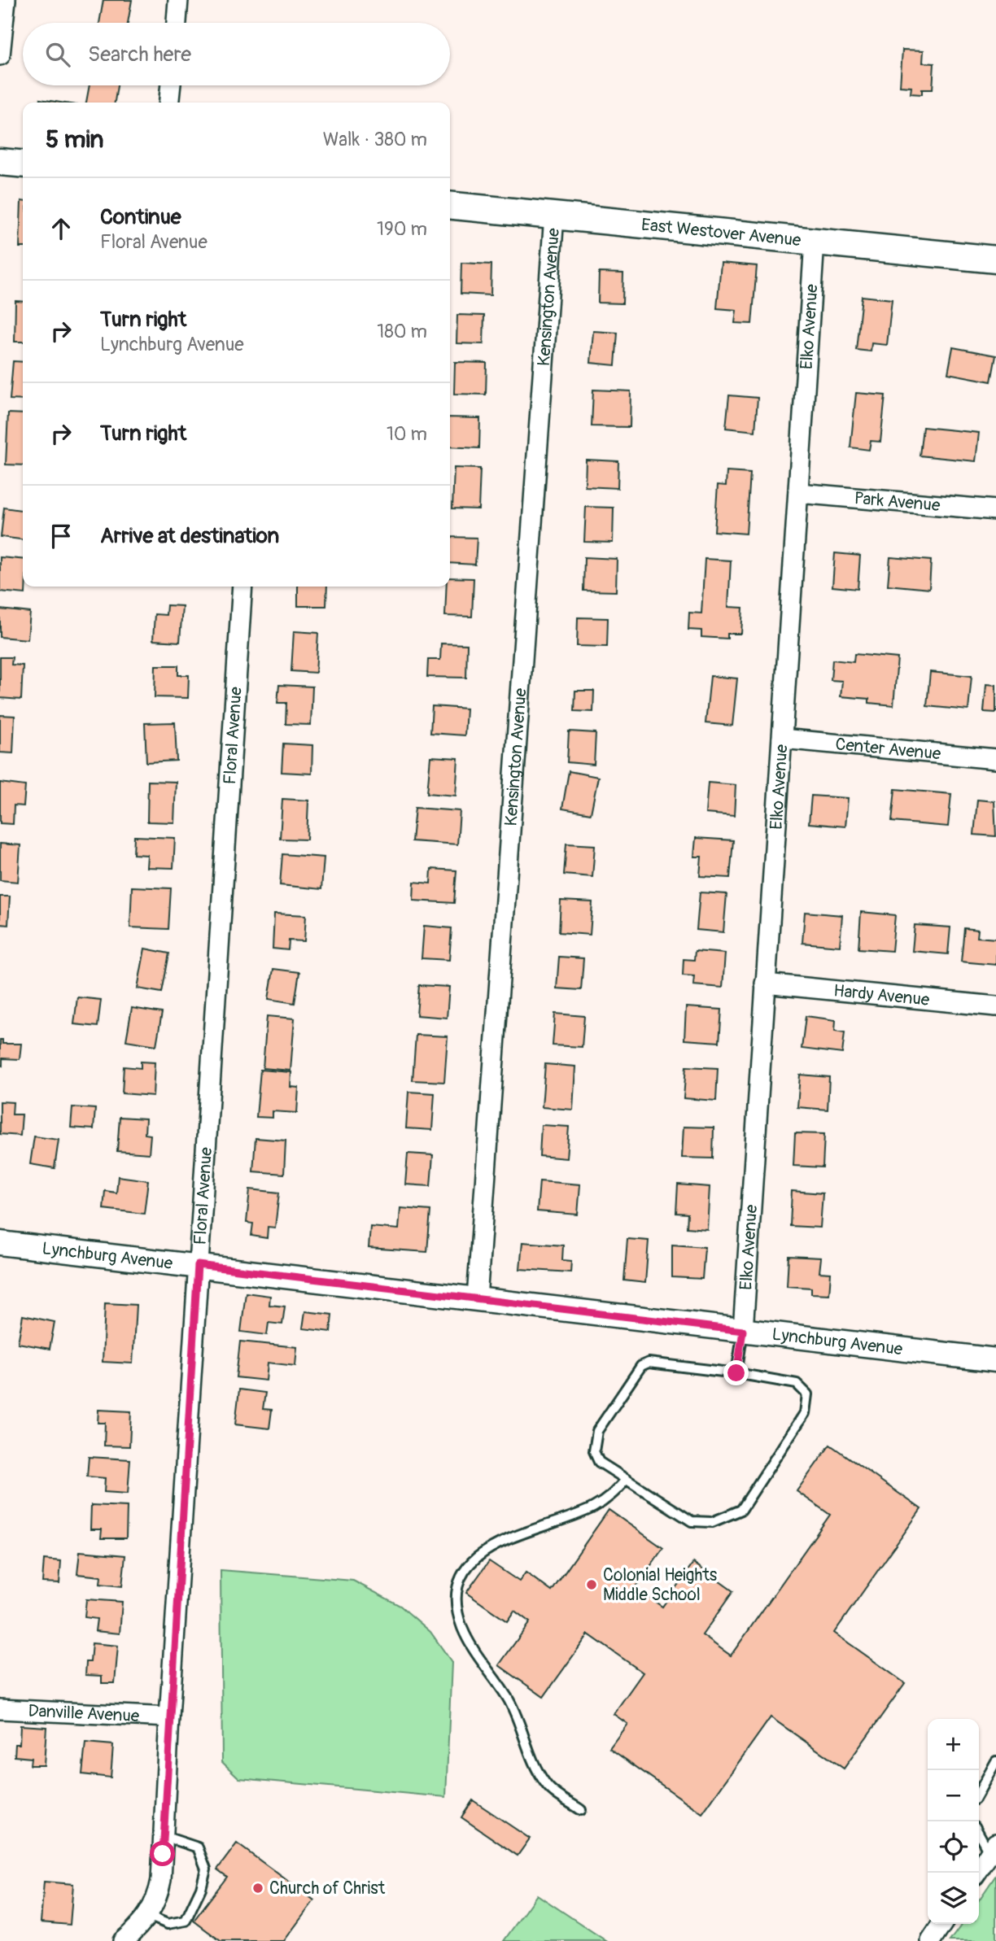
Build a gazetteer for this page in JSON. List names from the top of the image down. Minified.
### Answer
{"streets":{"main road":["East Westover Avenue"],"street":["Kensington Avenue","Elko Avenue","Park Avenue","Floral Avenue","Center Avenue","Hardy Avenue","Lynchburg Avenue","Danville Avenue"]},"crossings":[["East Westover Avenue","Kensington Avenue"],["East Westover Avenue","Elko Avenue"],["Kensington Avenue","Lynchburg Avenue"],["Elko Avenue","Park Avenue"],["Elko Avenue","Center Avenue"],["Elko Avenue","Hardy Avenue"],["Elko Avenue","Lynchburg Avenue"],["Floral Avenue","Lynchburg Avenue"],["Floral Avenue","Danville Avenue"]],"places":["Colonial Heights Middle School","Church of Christ"],"page":{"search":"Search here","heading":["5 min","Walk · 380 m"],"list":[["Continue","Floral Avenue","190 m"],["Turn right","Lynchburg Avenue","180 m"],["Turn right","10 m"],"Arrive at destination"],"map_buttons":["+","−"]}}
